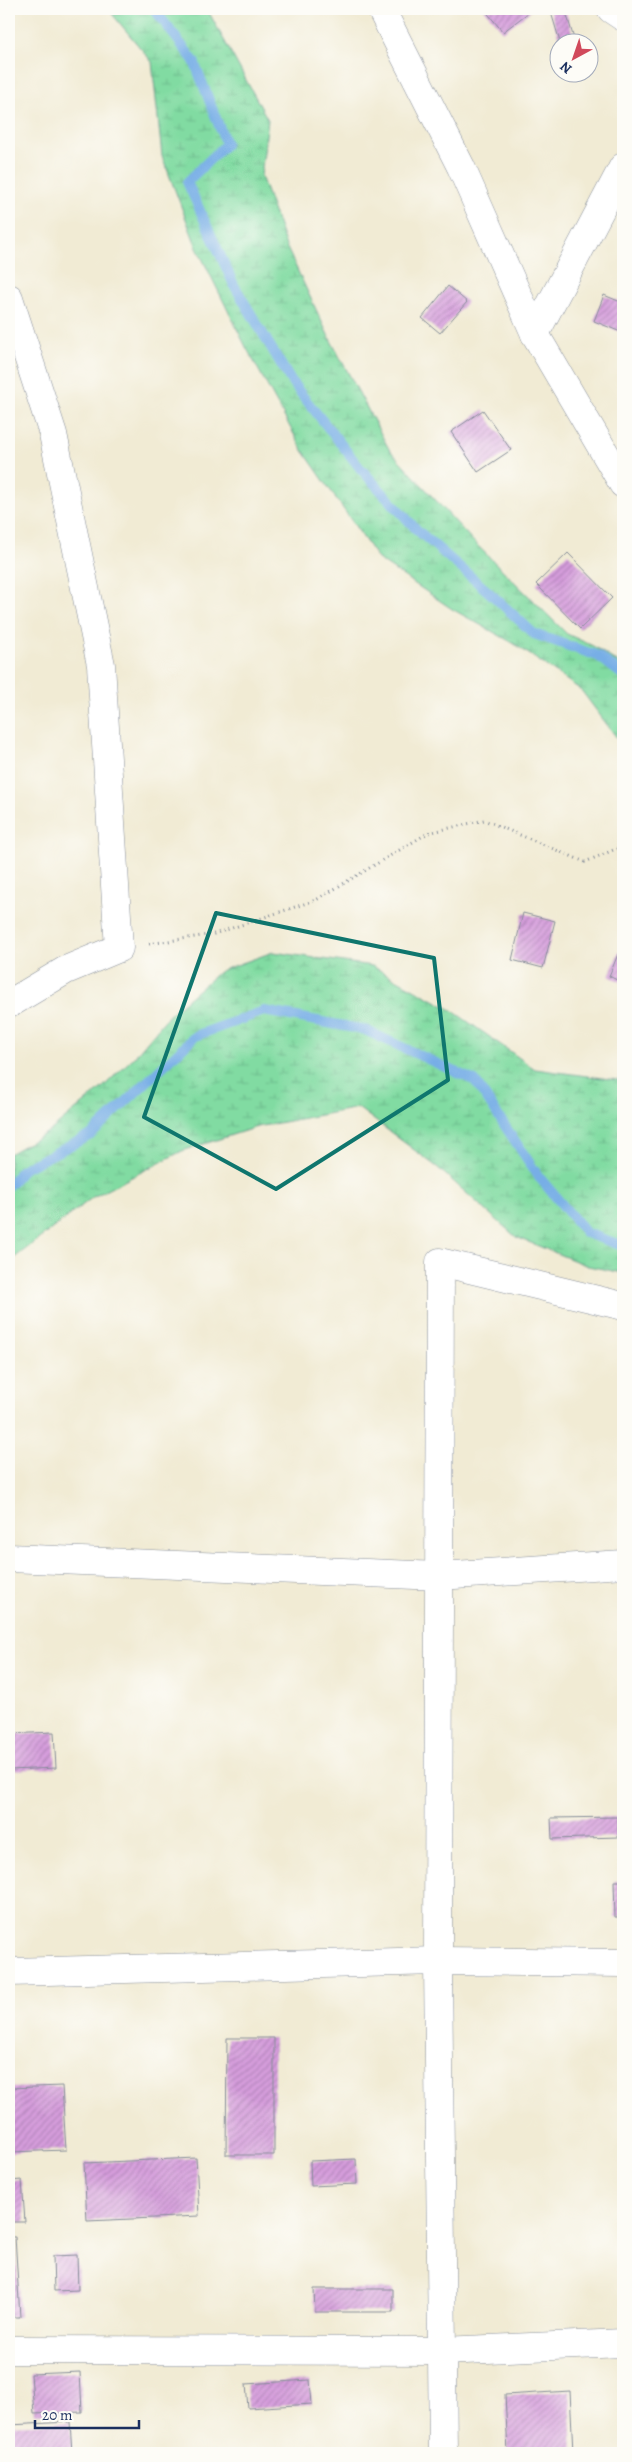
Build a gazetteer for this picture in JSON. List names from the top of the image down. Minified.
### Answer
{"scale_bar":"20 m","north":"bottom left"}
